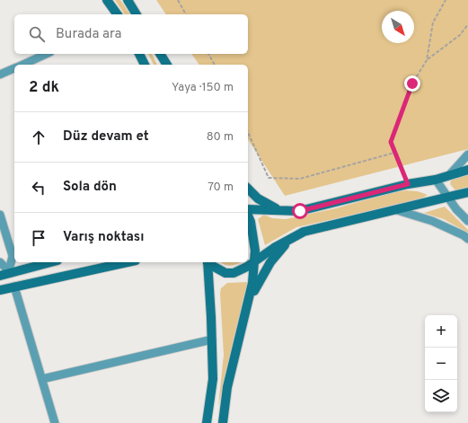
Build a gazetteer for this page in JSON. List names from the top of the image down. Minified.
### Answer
{"north":"bottom right","page":{"search":"Burada ara","heading":["2 dk","Yaya · 150 m"],"list":[["Düz devam et","80 m"],["Sola dön","70 m"],"Varış noktası"],"map_buttons":["+","−"]}}
